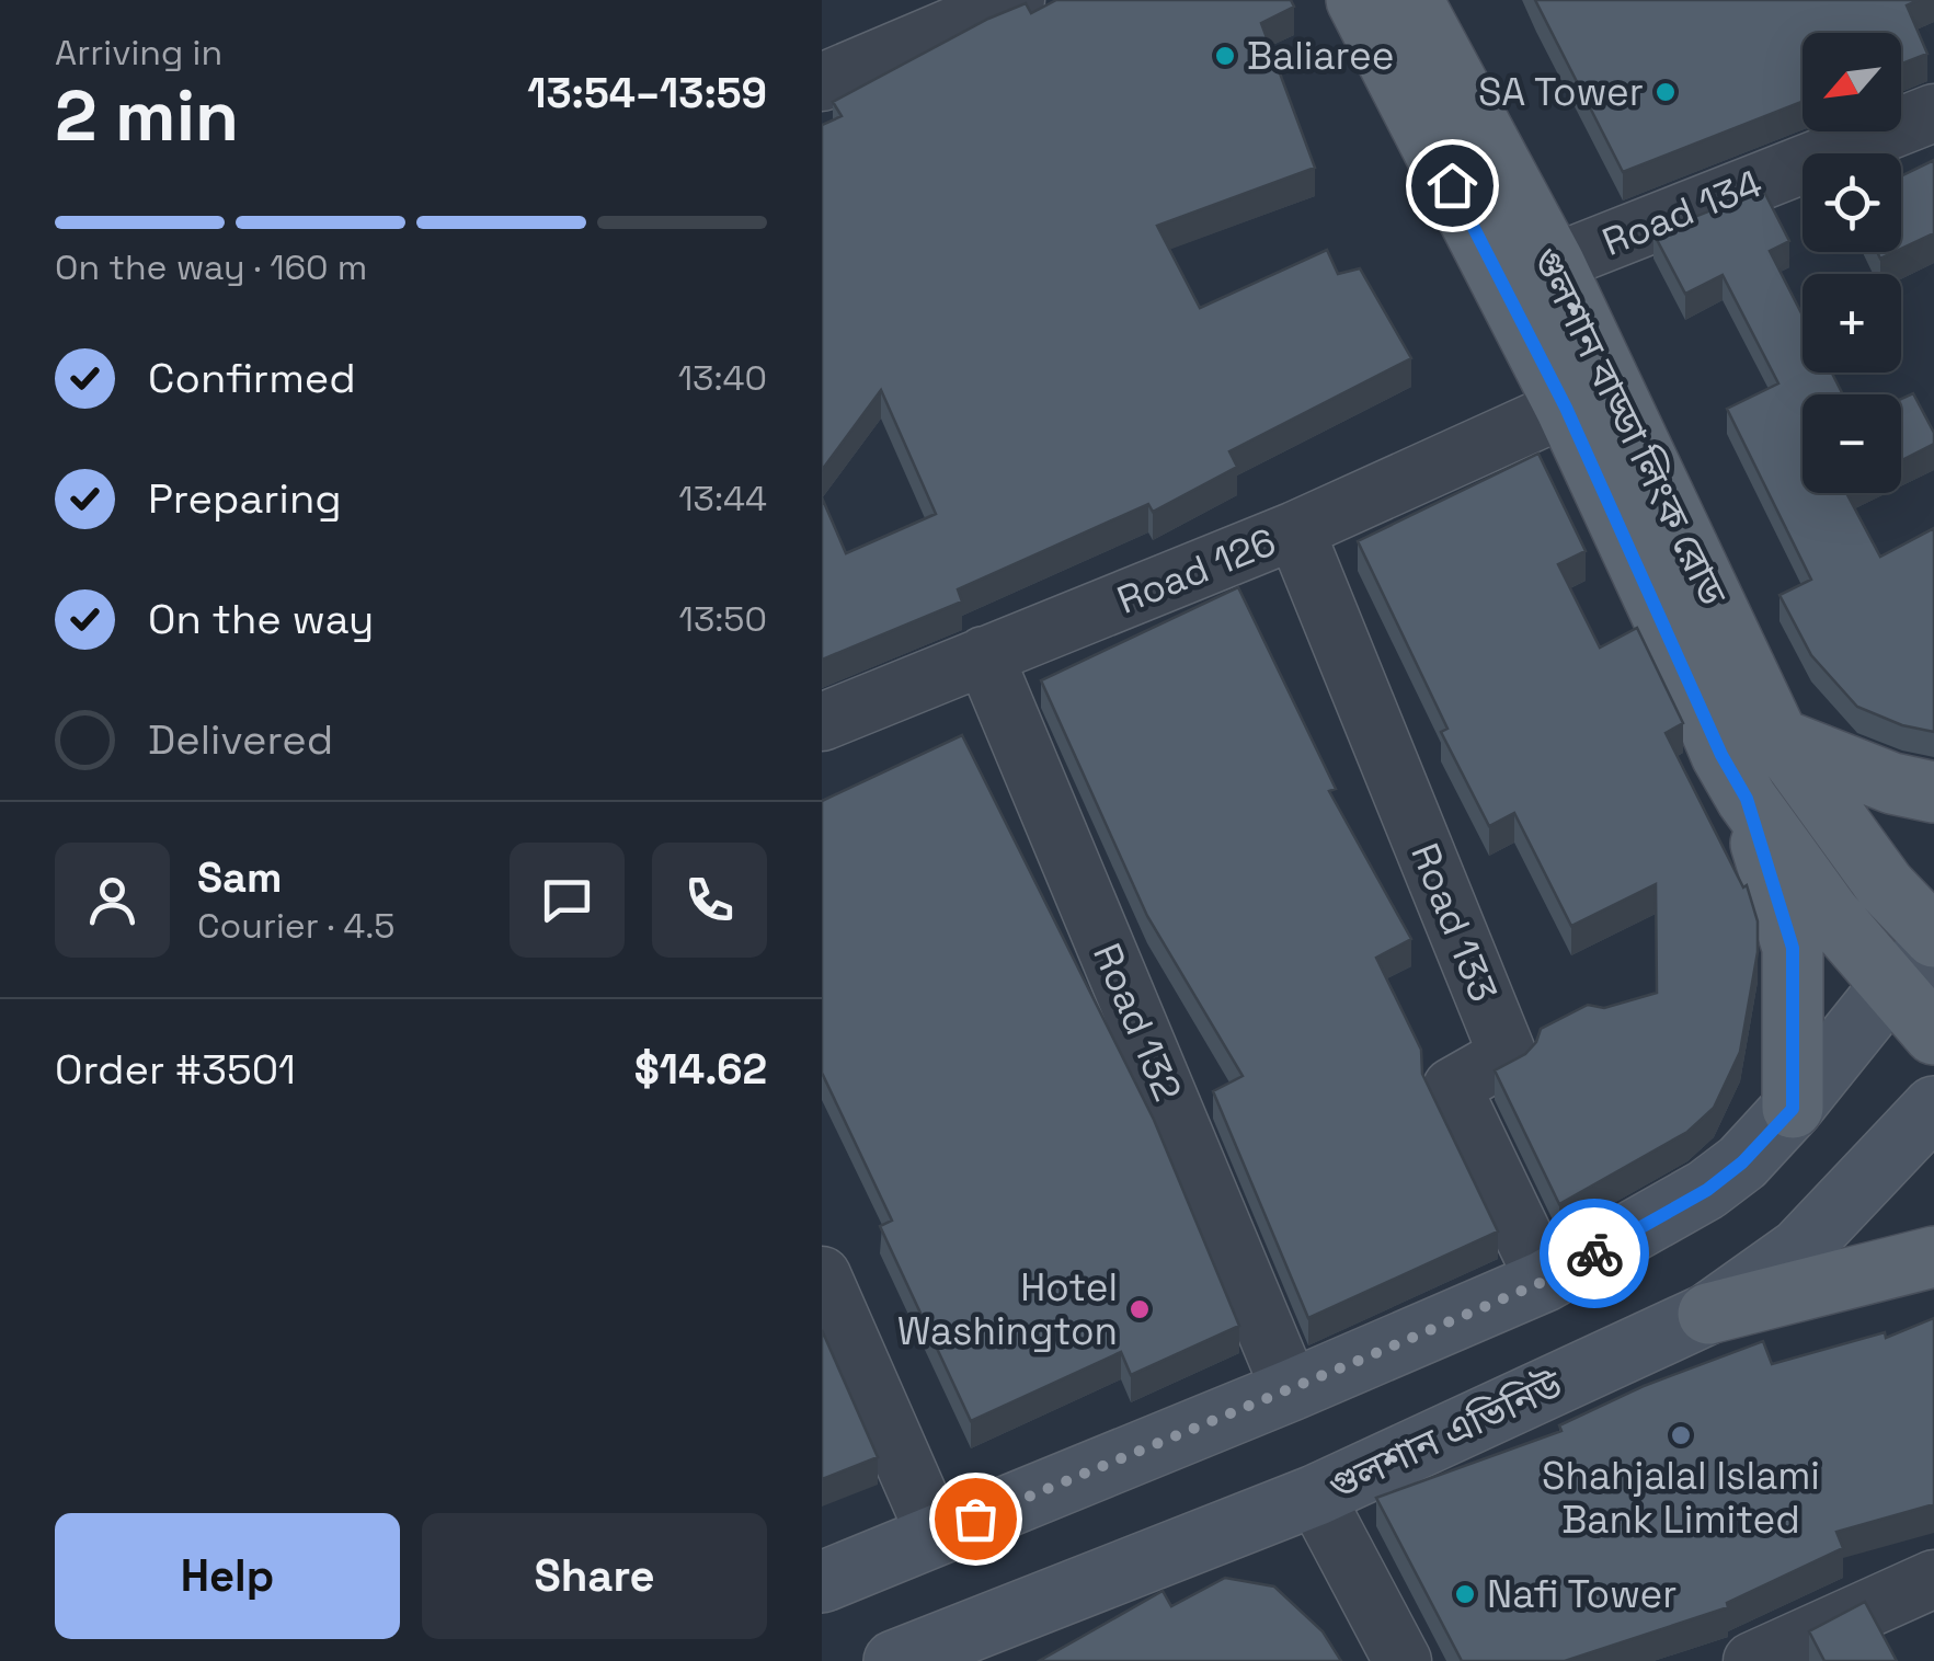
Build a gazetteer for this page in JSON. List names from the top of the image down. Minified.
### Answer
{"streets":{"main road":["গুলশান বাড্ডা লিংক রোড","গুলশান এভিনিউ"],"street":["Road 134","Road 126","Road 133","Road 132"]},"crossings":[["Road 134","গুলশান বাড্ডা লিংক রোড"],["গুলশান বাড্ডা লিংক রোড","Road 126"],["Road 126","Road 133"],["Road 126","Road 132"]],"places":["Baliaree","SA Tower","Hotel Washington","Shahjalal Islami Bank Limited","Nafi Tower"],"north":"bottom left","page":{"heading":["2 min","Arriving in","13:54–13:59"],"panel":["Sam","Courier · 4.5","Order #3501","$14.62"],"map_buttons":["+","−"],"bar":"On the way · 160 m","list":[["Confirmed","13:40"],["Preparing","13:44"],["On the way","13:50"],"Delivered"],"buttons":["Help","Share"]}}
